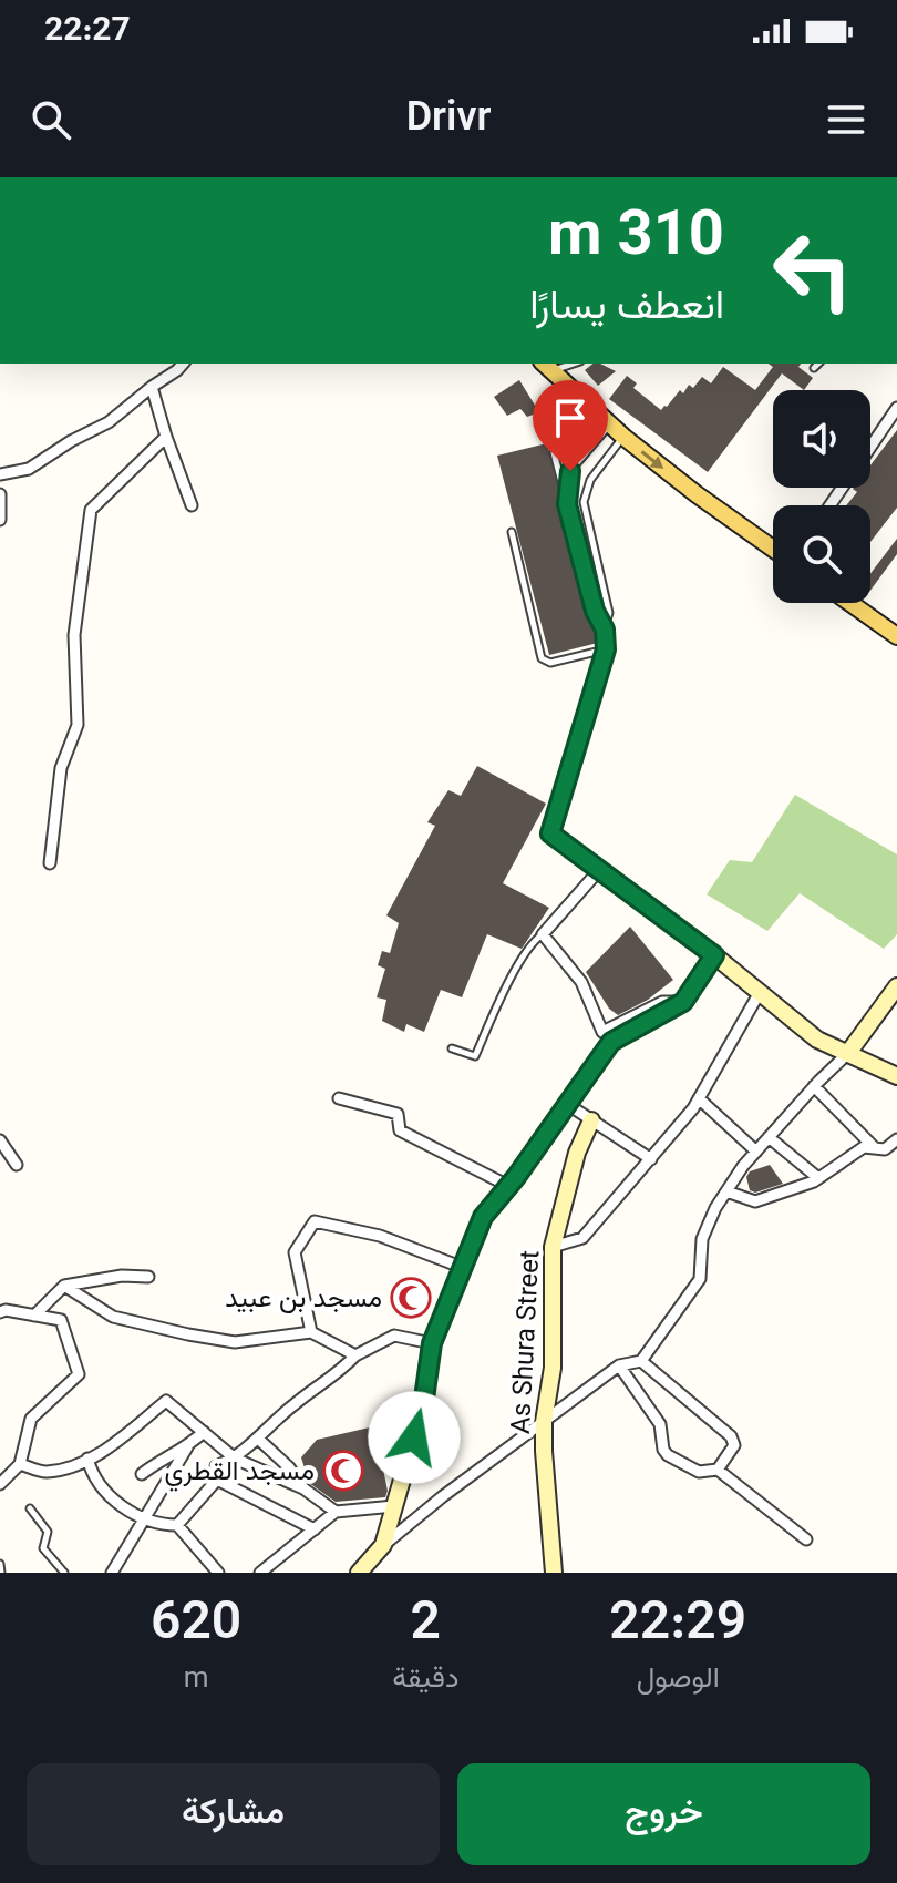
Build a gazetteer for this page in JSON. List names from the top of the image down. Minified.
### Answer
{"streets":{"street":["As Shura Street"]},"places":{"mosque":["مسجد بن عبيد","مسجد القطري"]},"page":{"status":"22:27","header":"Drivr","turn":["310 m","انعطف يسارًا"],"eta":["22:29","الوصول","2","دقيقة","620","m"],"buttons":["خروج","مشاركة"]}}
